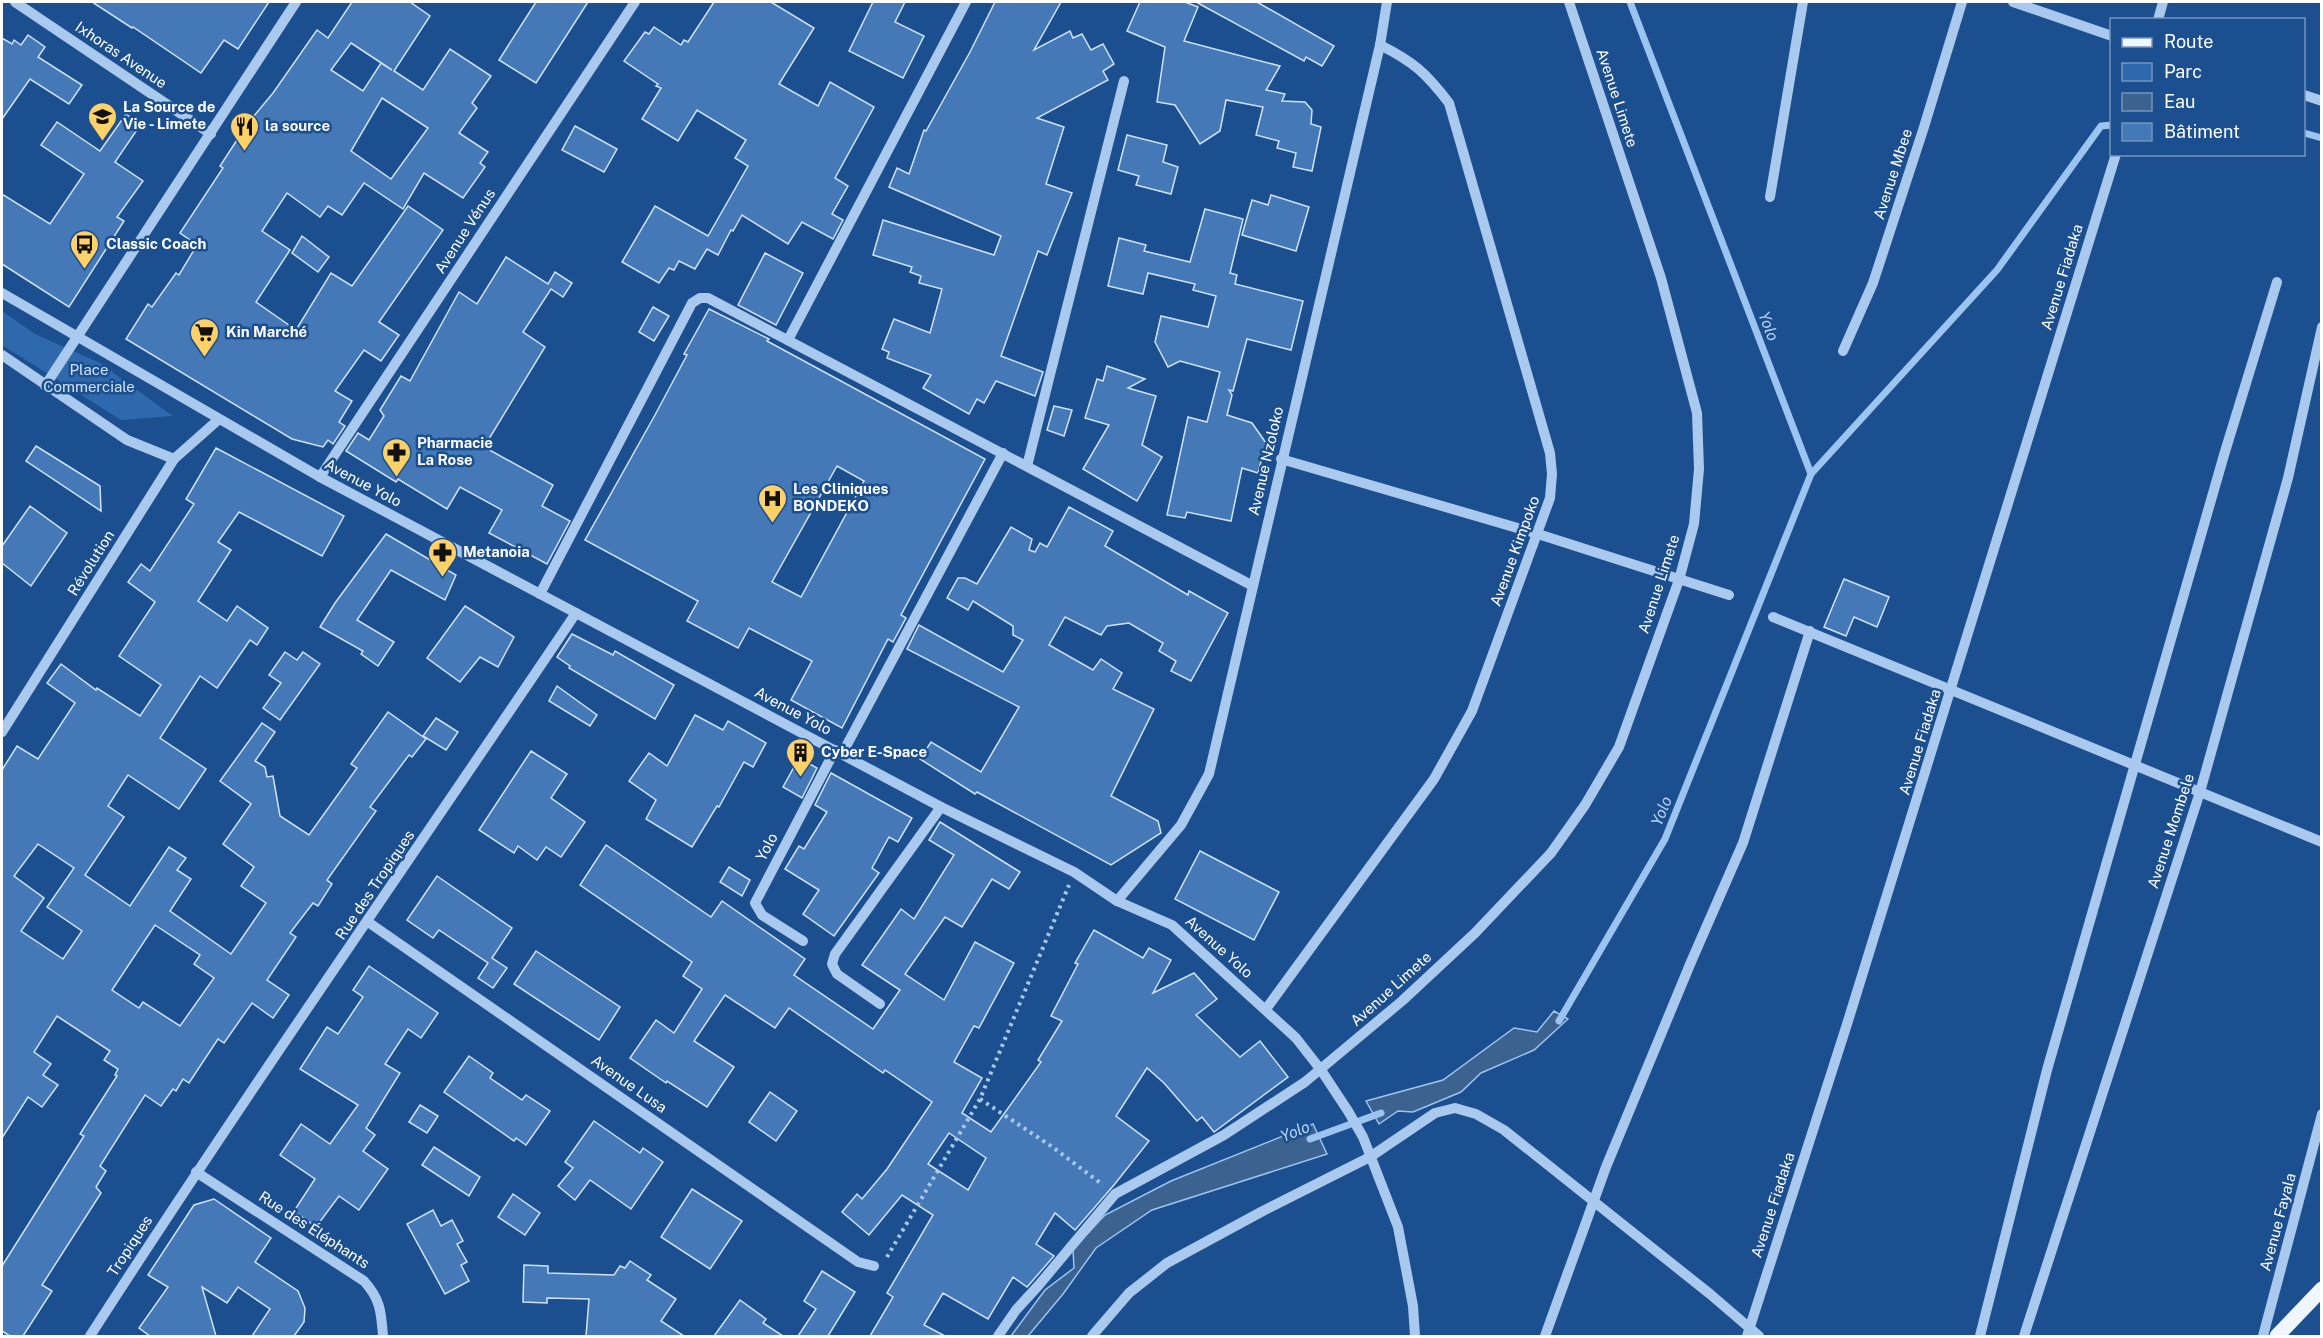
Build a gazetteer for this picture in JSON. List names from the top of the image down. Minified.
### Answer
{"streets":{"street":["Ixhoras Avenue","Avenue Limete","Avenue Mbee","Avenue Vénus","Avenue Fiadaka","Avenue Nzoloko","Avenue Yolo","Avenue Kimpoko","Révolution","Avenue Mombele","Yolo","Rue des Tropiques","Avenue Lusa","Avenue Fayala","Rue des Éléphants","Tropiques"]},"crossings":[["Avenue Limete","Avenue Yolo"],["Avenue Vénus","Avenue Yolo"],["Avenue Nzoloko","Avenue Yolo"],["Avenue Nzoloko","Avenue Kimpoko"],["Avenue Yolo","Avenue Kimpoko"],["Avenue Yolo","Révolution"],["Avenue Yolo","Yolo"],["Avenue Yolo","Rue des Tropiques"],["Rue des Tropiques","Avenue Lusa"],["Rue des Tropiques","Rue des Éléphants"],["Rue des Tropiques","Tropiques"],["Rue des Éléphants","Tropiques"]],"water":["Yolo"],"parks":["Place Commerciale"],"places":{"school or university":["La Source de Vie - Limete"],"restaurant":["la source"],"bus stop":["Classic Coach"],"supermarket":["Kin Marché"],"pharmacy":["Pharmacie La Rose","Metanoia"],"hospital":["Les Cliniques BONDEKO"],"building":["Cyber E-Space"]},"legend":["Route","Parc","Eau","Bâtiment"]}
